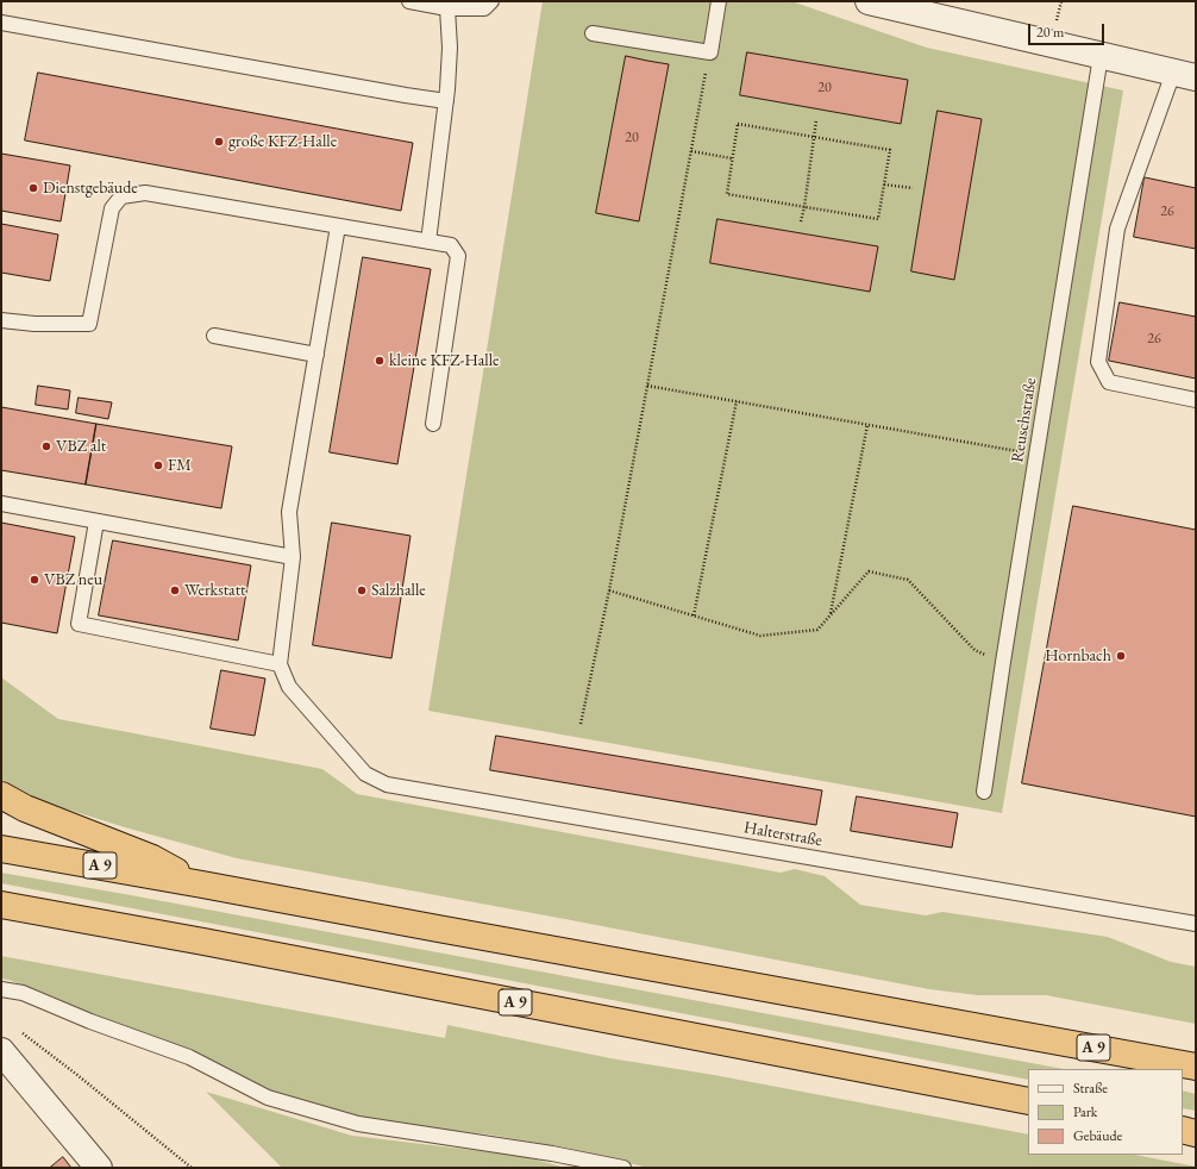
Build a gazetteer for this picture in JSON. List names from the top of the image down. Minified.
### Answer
{"streets":{"highway":["A 9"],"lane":["Reuschstraße","Halterstraße"]},"places":["große KFZ-Halle","Dienstgebäude","kleine KFZ-Halle","VBZ alt","FM","VBZ neu","Werkstatt","Salzhalle","Hornbach"],"house_numbers":["20","20","26","26"],"legend":["Straße","Park","Gebäude"],"scale_bar":"20 m"}
